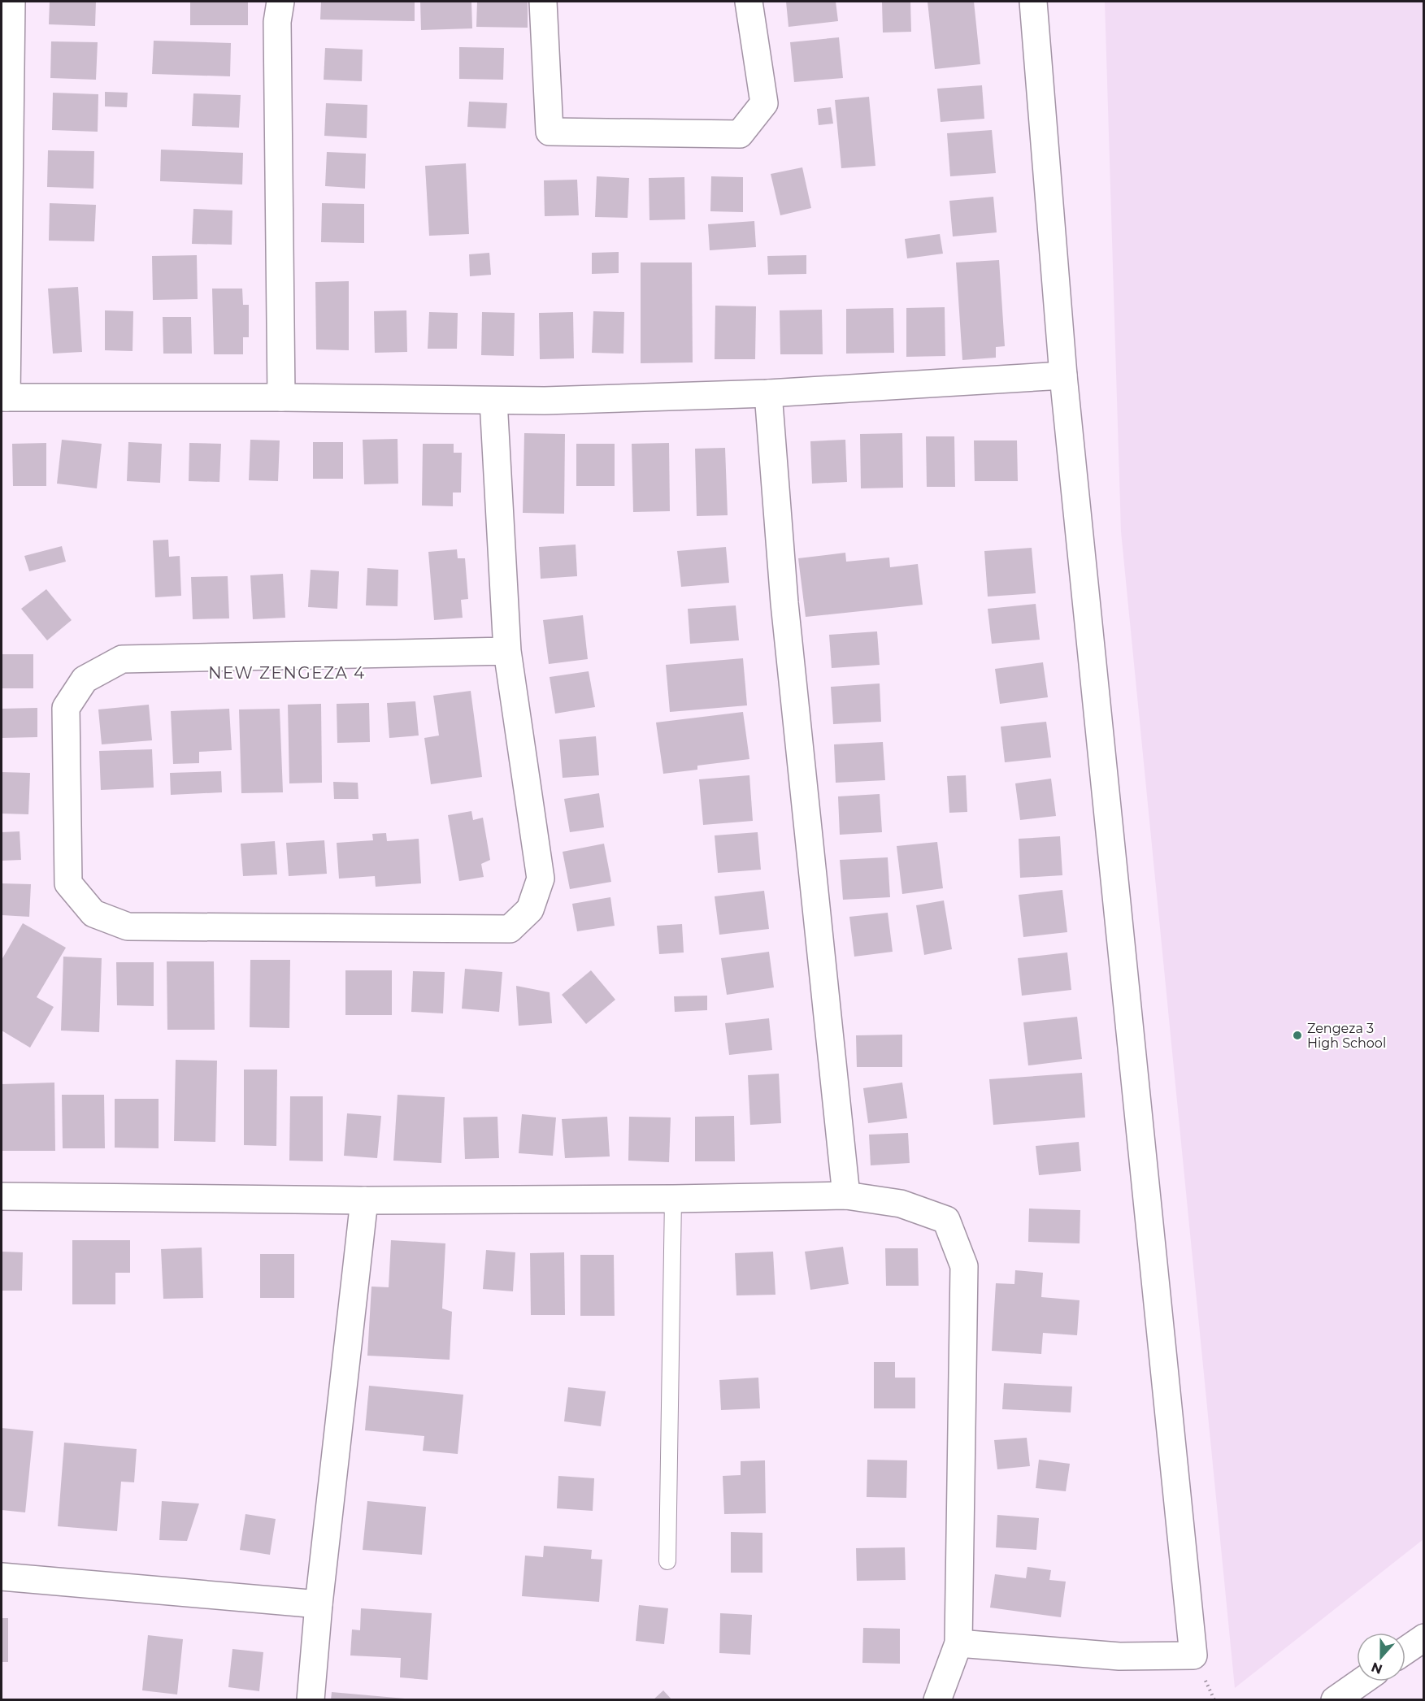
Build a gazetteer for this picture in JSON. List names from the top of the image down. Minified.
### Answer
{"districts":["NEW ZENGEZA 4"],"places":["Zengeza 3 High School"],"north":"bottom"}
